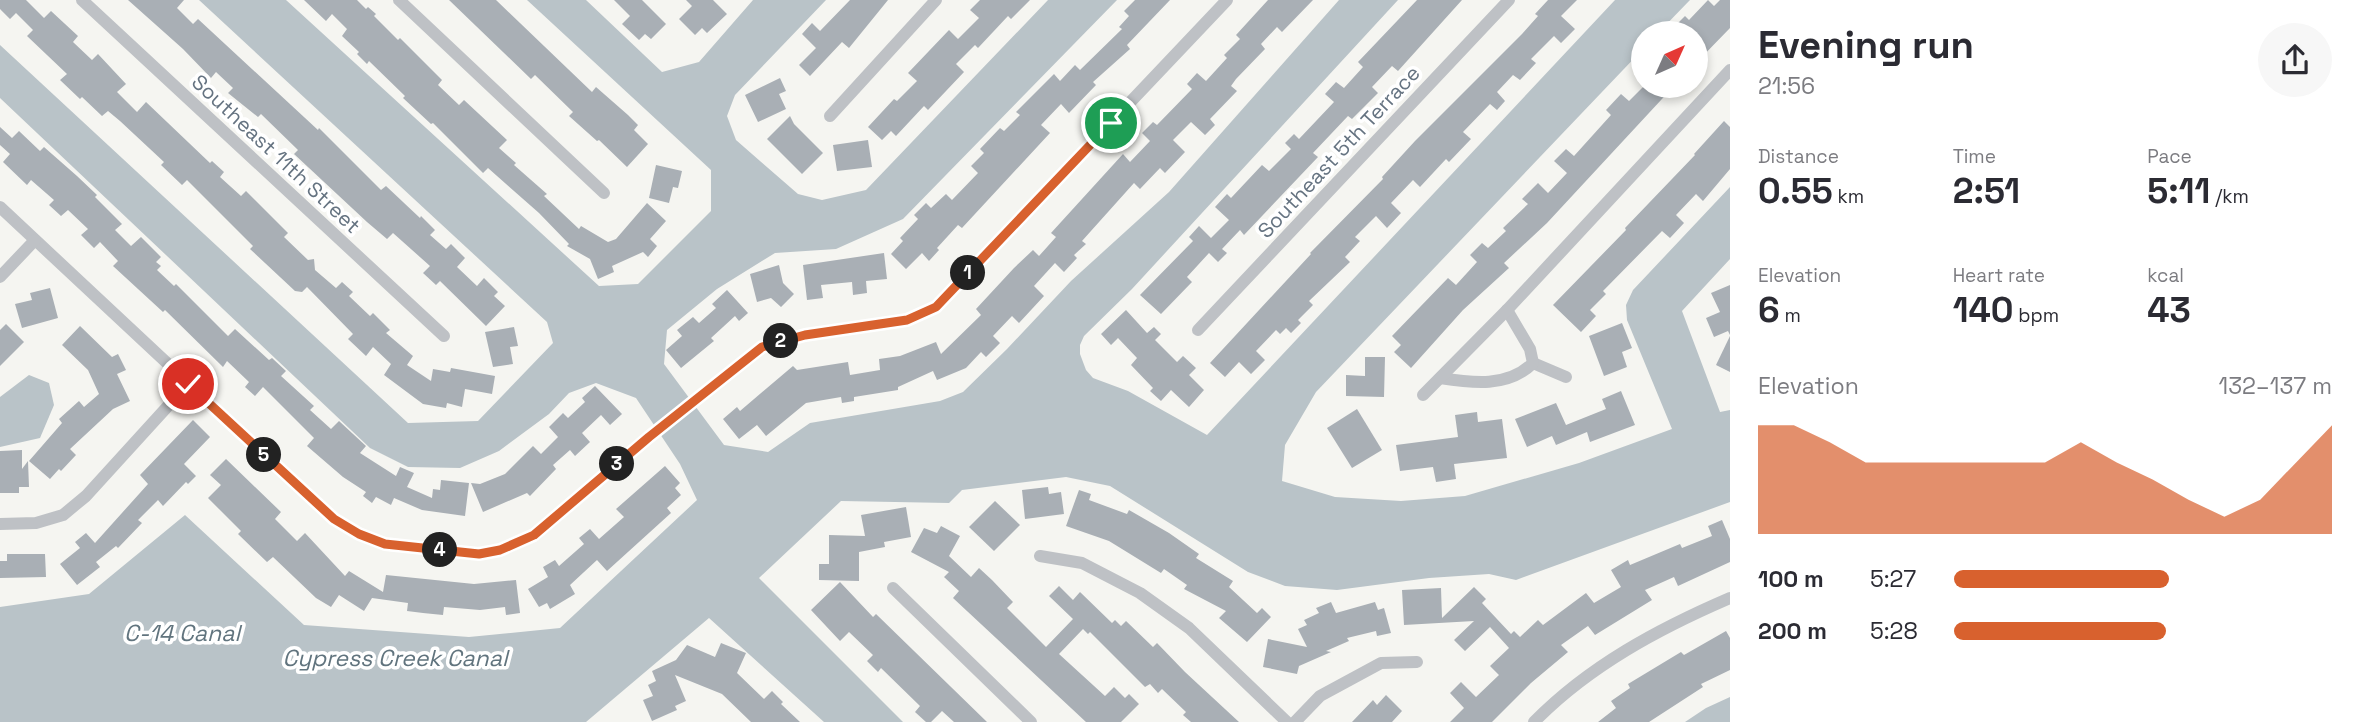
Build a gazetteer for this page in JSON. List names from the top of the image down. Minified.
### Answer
{"streets":{"street":["Southeast 5th Terrace","Southeast 11th Street"]},"water":["C-14 Canal","Cypress Creek Canal"],"north":"top right","page":{"heading":["Evening run","21:56"],"stats":[["Distance","0.55 km"],["Time","2:51"],["Pace","5:11 /km"],["Elevation","6 m"],["Heart rate","140 bpm"],["kcal","43"]],"pins":["1","2","5","3","4"],"chart":["Elevation","132–137 m"],"list":[{"name":"100 m","note":"5:27"},{"name":"200 m","note":"5:28"}]}}
